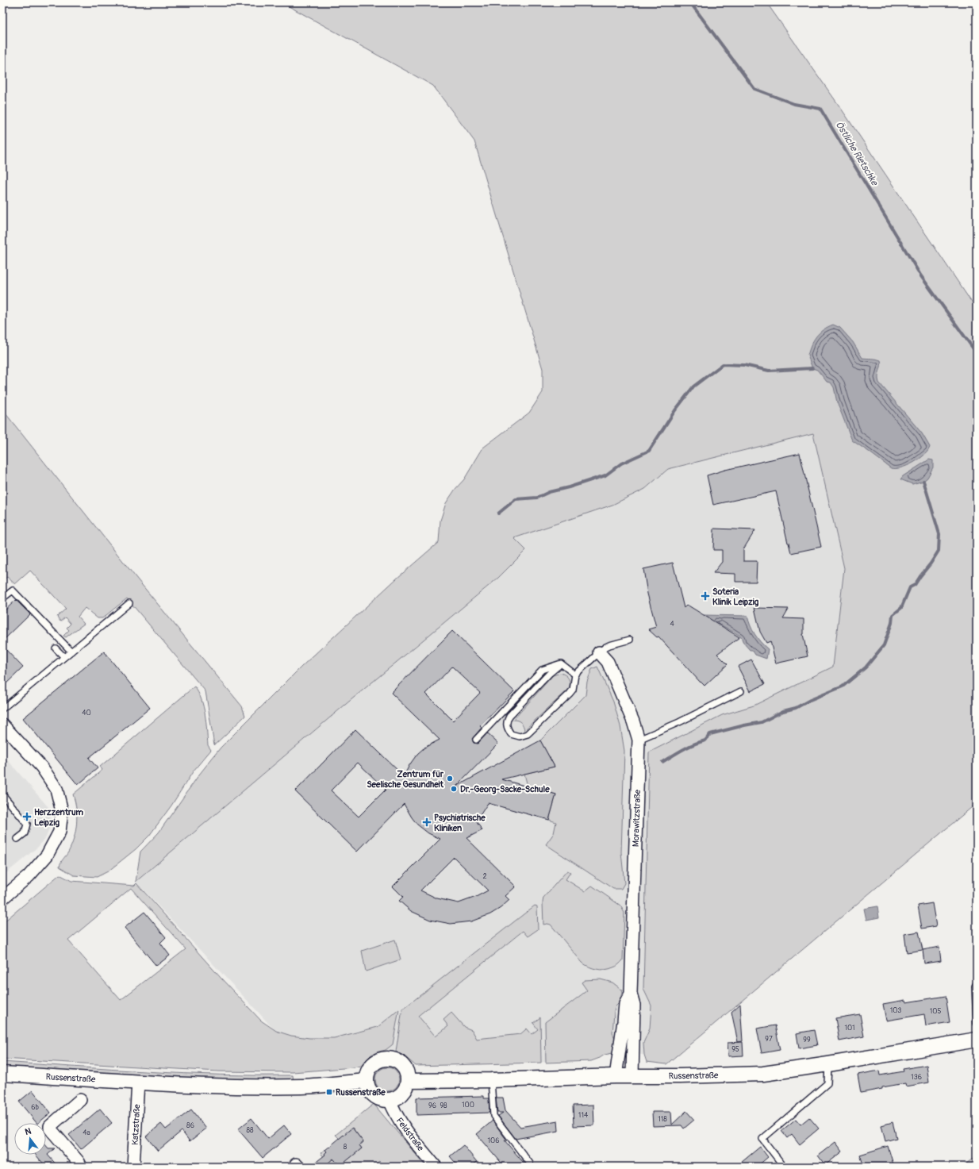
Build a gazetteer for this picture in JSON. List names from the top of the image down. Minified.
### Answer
{"streets":{"street":["Morawitzstraße","Russenstraße","Katzstraße","Feldstraße"]},"crossings":[["Morawitzstraße","Russenstraße"],["Russenstraße","Katzstraße"],["Russenstraße","Feldstraße"]],"water":["Östliche Rietschke"],"places":{"health":["Soteria Klinik Leipzig","Herzzentrum Leipzig","Psychiatrische Kliniken"],"other":["Zentrum für Seelische Gesundheit","Dr.-Georg-Sacke-Schule"],"transit":["Russenstraße"]},"house_numbers":["4","40","2","103","105","101","97","99","95","136","100","96","98","6b","114","118","86","88","4a","106","8"],"north":"top"}
